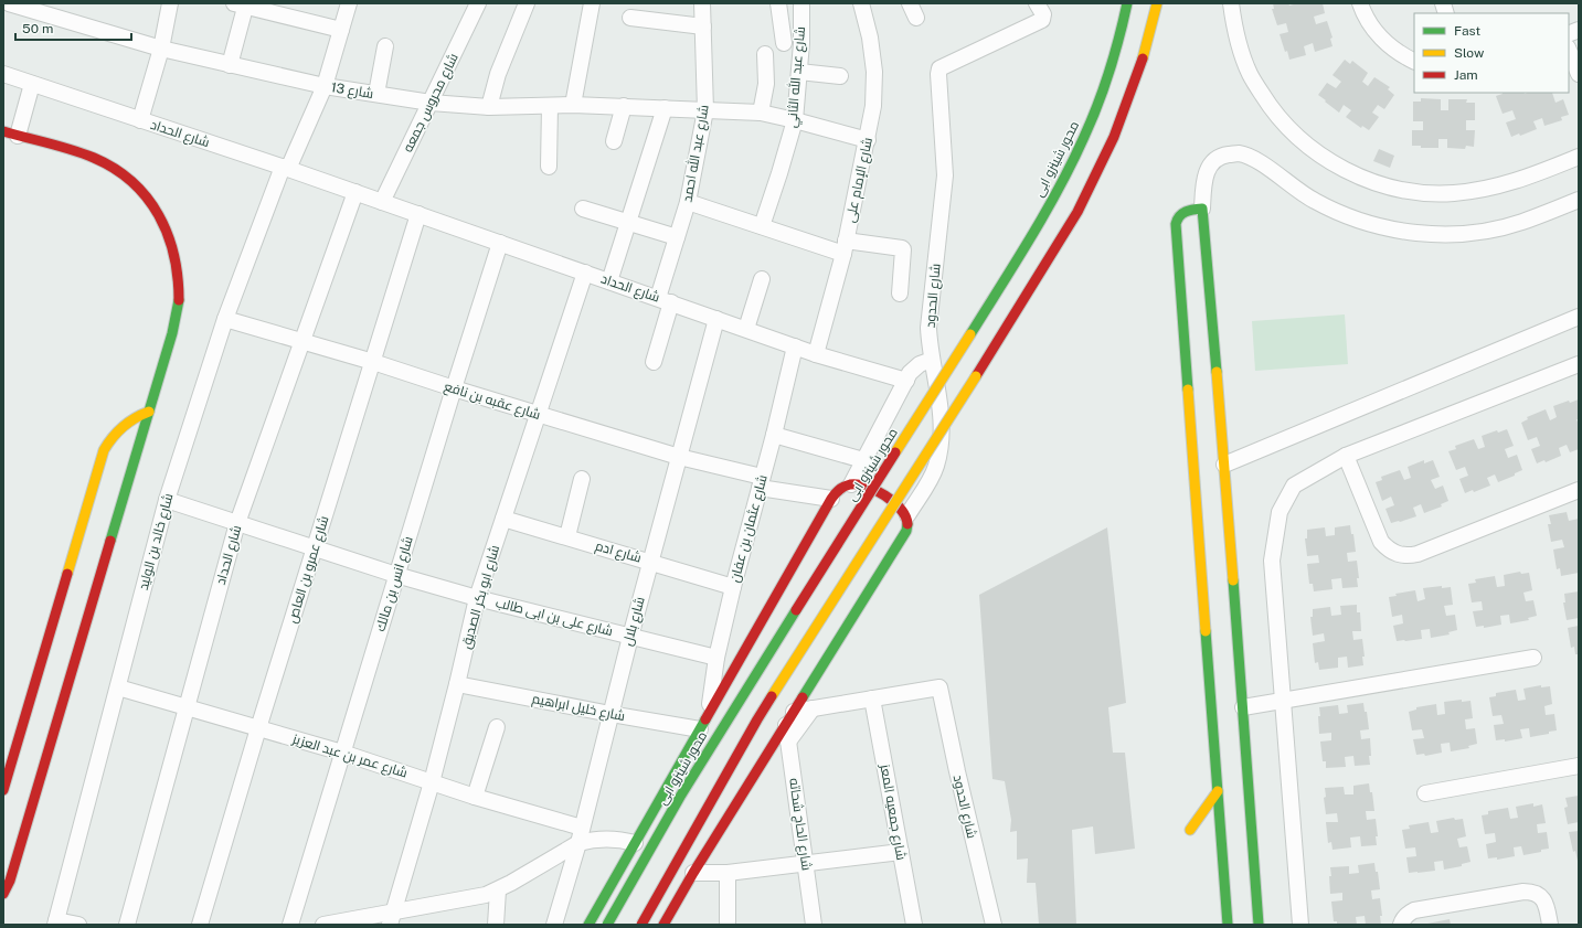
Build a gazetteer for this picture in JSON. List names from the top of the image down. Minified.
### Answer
{"streets":{"street":["شارع عبد الله الثاني","شارع 13","شارع محروس جمعه","شارع الحداد","شارع عبد الله احمد","محور شينزو ابى","شارع الإمام على","شارع الحدود","شارع عقبه بن نافع","شارع عثمان بن عفان","شارع خالد بن الوليد","شارع ادم","شارع عمرو بن العاص","شارع انس بن مالك","شارع ابو بكر الصديق","شارع على بن ابى طالب","شارع بلال","شارع خليل ابراهيم","شارع عمر بن عبد العزيز","شارع جمعيه المعز","شارع الحاج شحاته"]},"crossings":[["شارع عبد الله الثاني","شارع 13"],["شارع 13","شارع محروس جمعه"],["شارع 13","شارع عبد الله احمد"],["شارع 13","شارع الإمام على"],["شارع 13","شارع خالد بن الوليد"],["شارع محروس جمعه","شارع الحداد"],["شارع الحداد","شارع عبد الله احمد"],["شارع الحداد","شارع الإمام على"],["شارع الحداد","شارع عقبه بن نافع"],["شارع الحداد","شارع عثمان بن عفان"],["شارع الحداد","شارع خالد بن الوليد"],["شارع الحداد","شارع عمرو بن العاص"],["شارع الحداد","شارع انس بن مالك"],["شارع الحداد","شارع ابو بكر الصديق"],["شارع الحداد","شارع على بن ابى طالب"],["شارع الحداد","شارع بلال"],["شارع الحداد","شارع عمر بن عبد العزيز"],["شارع الحدود","شارع جمعيه المعز"],["شارع عقبه بن نافع","شارع عثمان بن عفان"],["شارع عقبه بن نافع","شارع خالد بن الوليد"],["شارع عقبه بن نافع","شارع عمرو بن العاص"],["شارع عقبه بن نافع","شارع انس بن مالك"],["شارع عقبه بن نافع","شارع ابو بكر الصديق"],["شارع عقبه بن نافع","شارع بلال"],["شارع عثمان بن عفان","شارع ادم"],["شارع عثمان بن عفان","شارع على بن ابى طالب"],["شارع خالد بن الوليد","شارع على بن ابى طالب"],["شارع خالد بن الوليد","شارع عمر بن عبد العزيز"],["شارع ادم","شارع ابو بكر الصديق"],["شارع ادم","شارع بلال"],["شارع عمرو بن العاص","شارع على بن ابى طالب"],["شارع عمرو بن العاص","شارع عمر بن عبد العزيز"],["شارع انس بن مالك","شارع على بن ابى طالب"],["شارع انس بن مالك","شارع عمر بن عبد العزيز"],["شارع ابو بكر الصديق","شارع على بن ابى طالب"],["شارع ابو بكر الصديق","شارع خليل ابراهيم"],["شارع ابو بكر الصديق","شارع عمر بن عبد العزيز"],["شارع على بن ابى طالب","شارع بلال"],["شارع بلال","شارع خليل ابراهيم"],["شارع بلال","شارع عمر بن عبد العزيز"]],"legend":["Fast","Slow","Jam"],"scale_bar":"50 m"}
